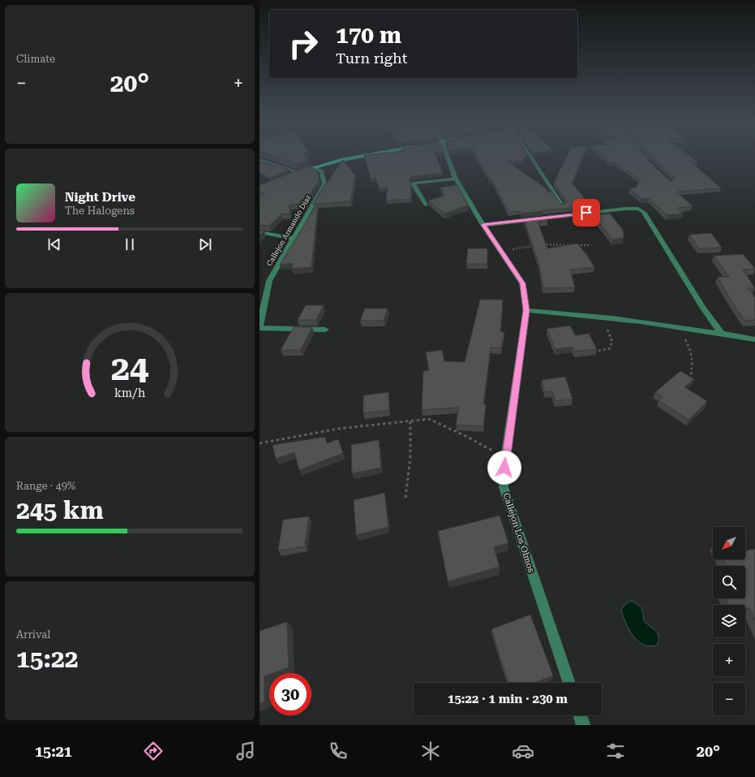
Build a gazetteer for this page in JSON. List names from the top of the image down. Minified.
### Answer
{"streets":{"street":["Callejon Armando Diaz","Callejon Los Olmos"]},"north":"bottom left","page":{"tile":["Climate",["Range · 49%","245 km"],["Arrival","15:22"]],"turn":["170 m","Turn right"],"heat":["−","20°","+"],"song":["Night Drive","The Halogens"],"map_buttons":["+","−"],"limit":"30","trip":"15:22 · 1 min · 230 m","tabs":["15:21","20°"],"gauge":["24","km/h"]}}
